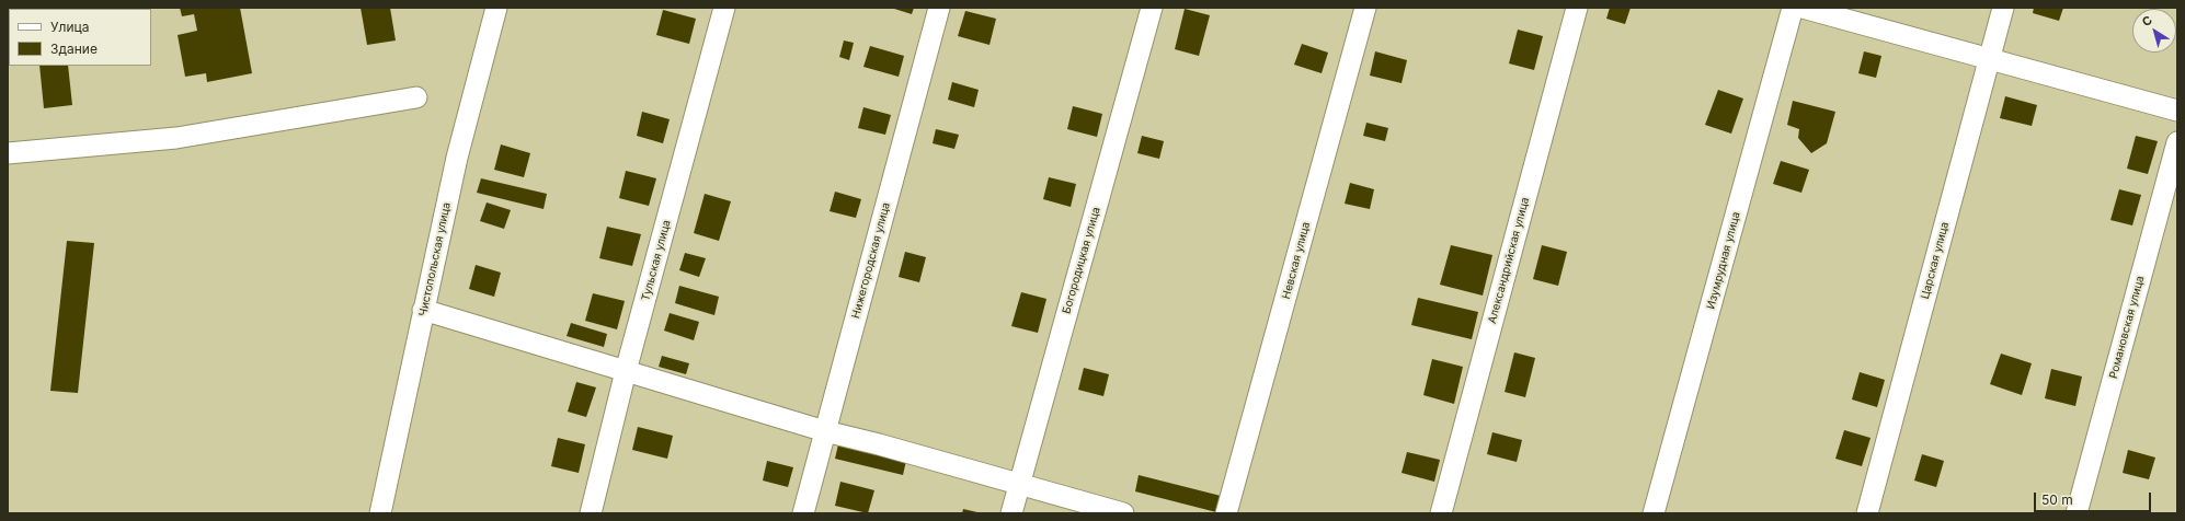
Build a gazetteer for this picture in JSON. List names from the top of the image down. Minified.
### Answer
{"streets":{"street":["Чистопольская улица","Тульская улица","Нижегородская улица","Богородицкая улица","Невская улица","Александрийская улица","Изумрудная улица","Царская улица","Романовская улица"]},"legend":["Улица","Здание"],"scale_bar":"50 m","north":"top left"}
